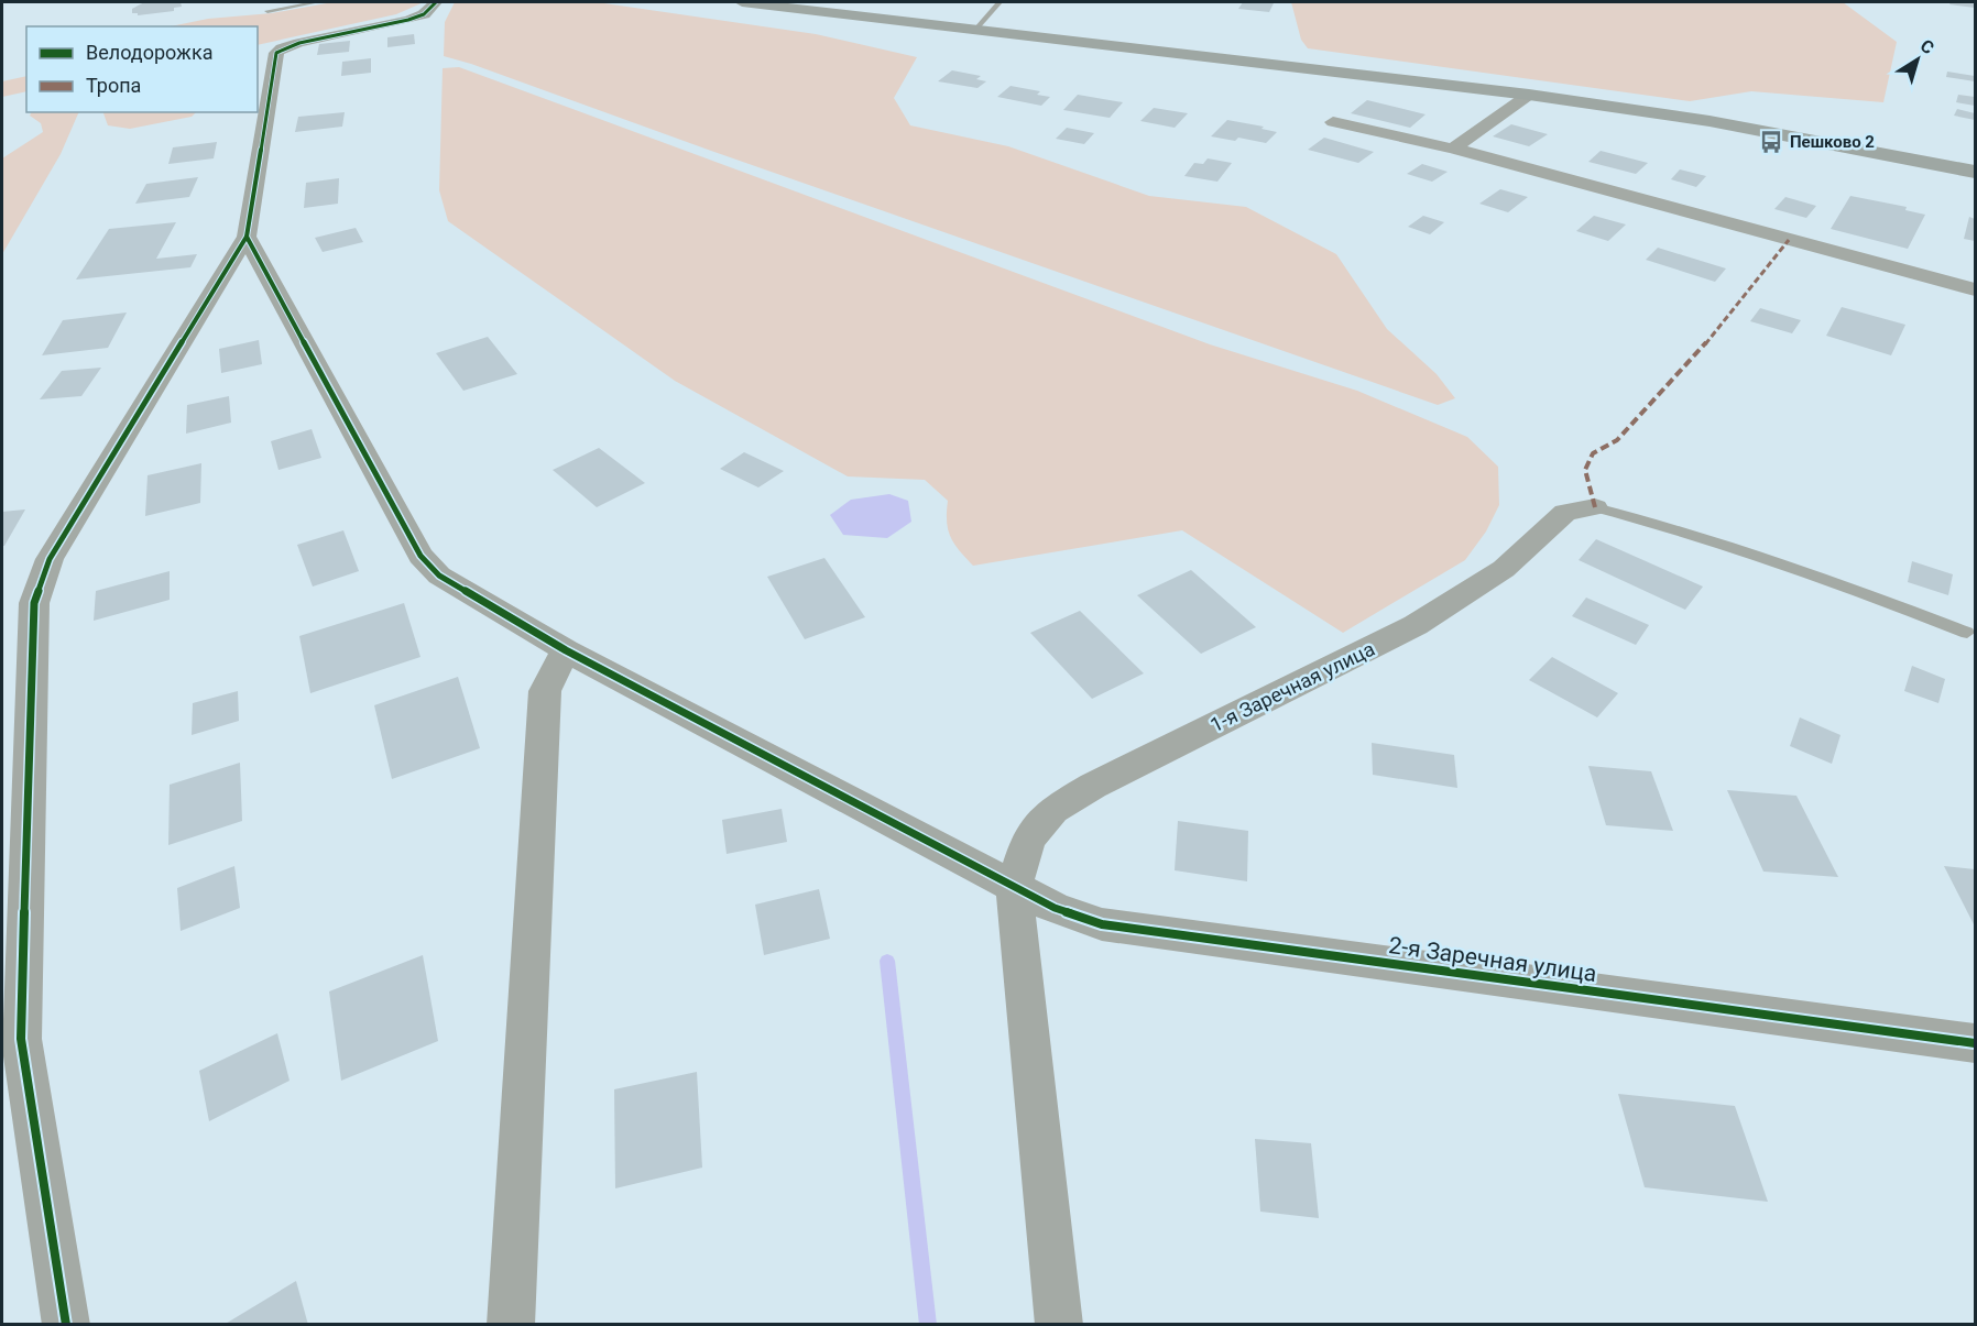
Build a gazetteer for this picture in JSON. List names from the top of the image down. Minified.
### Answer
{"streets":{"street":["1-я Заречная улица","2-я Заречная улица"]},"crossings":[["1-я Заречная улица","2-я Заречная улица"]],"places":{"bus stop":["Пешково 2"]},"legend":["Велодорожка","Тропа"],"north":"top right"}
